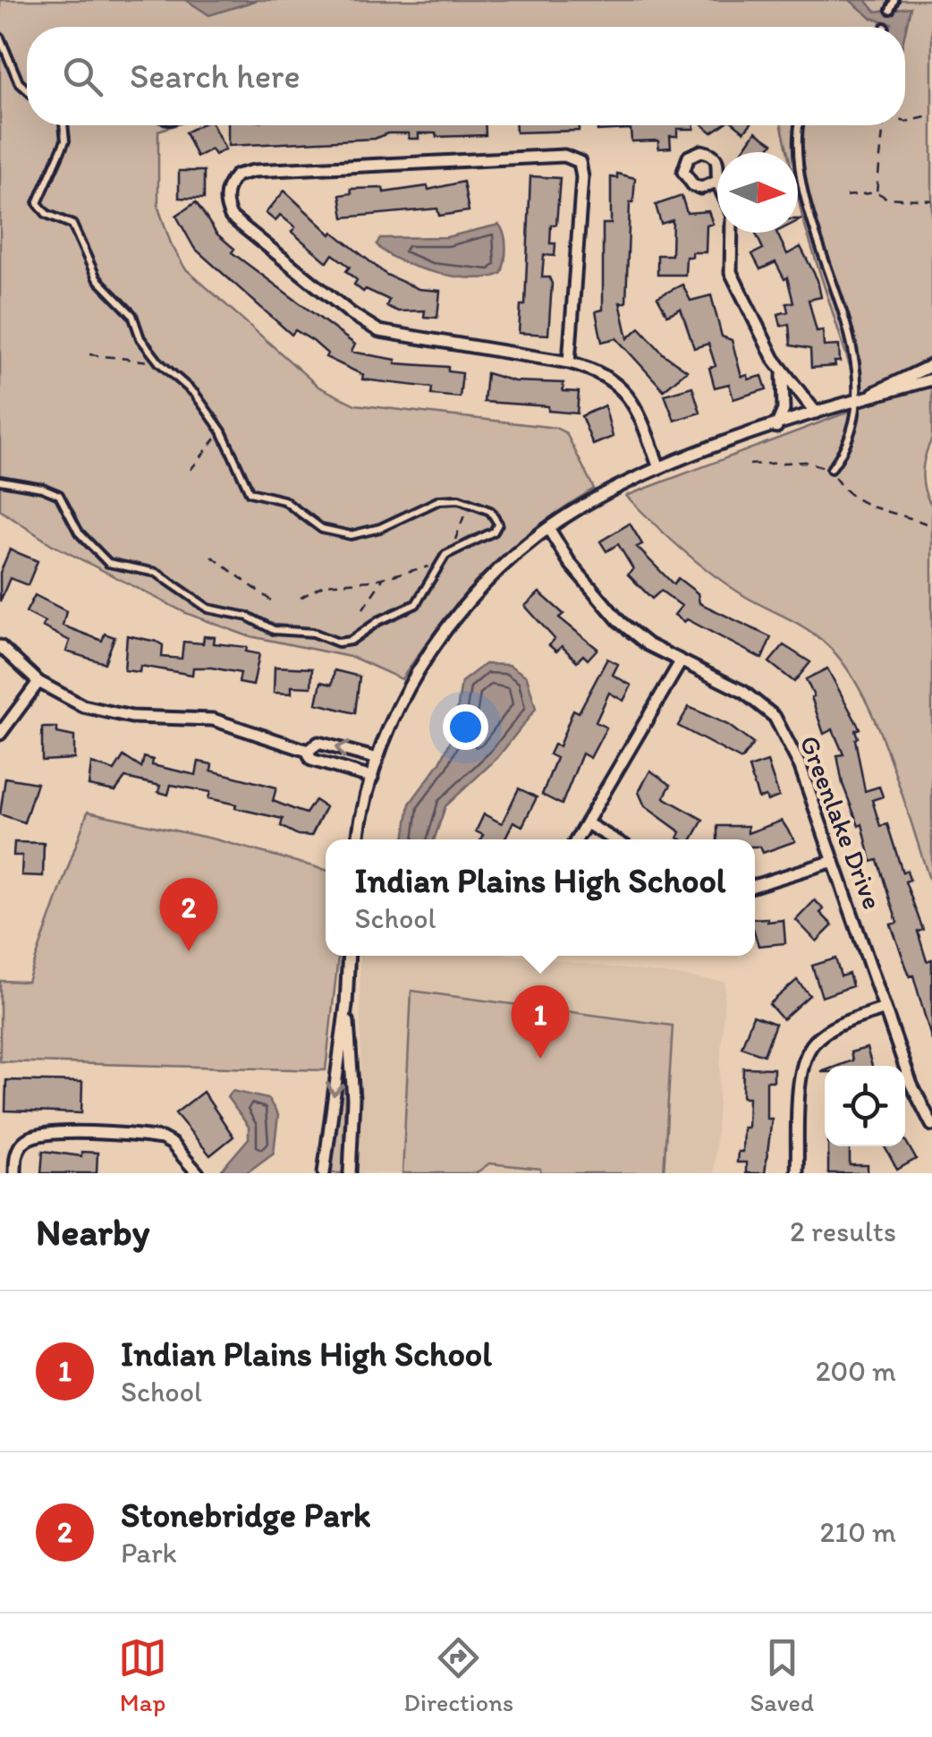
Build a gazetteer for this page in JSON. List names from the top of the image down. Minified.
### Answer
{"streets":{"street":["Greenlake Drive"]},"north":"right","page":{"search":"Search here","popup":["Indian Plains High School","School"],"pins":["2","1"],"heading":["Nearby","2 results"],"list":[{"mark":"1","name":"Indian Plains High School","note":"School","value":"200 m"},{"mark":"2","name":"Stonebridge Park","note":"Park","value":"210 m"}],"nav":["Map","Directions","Saved"]}}
